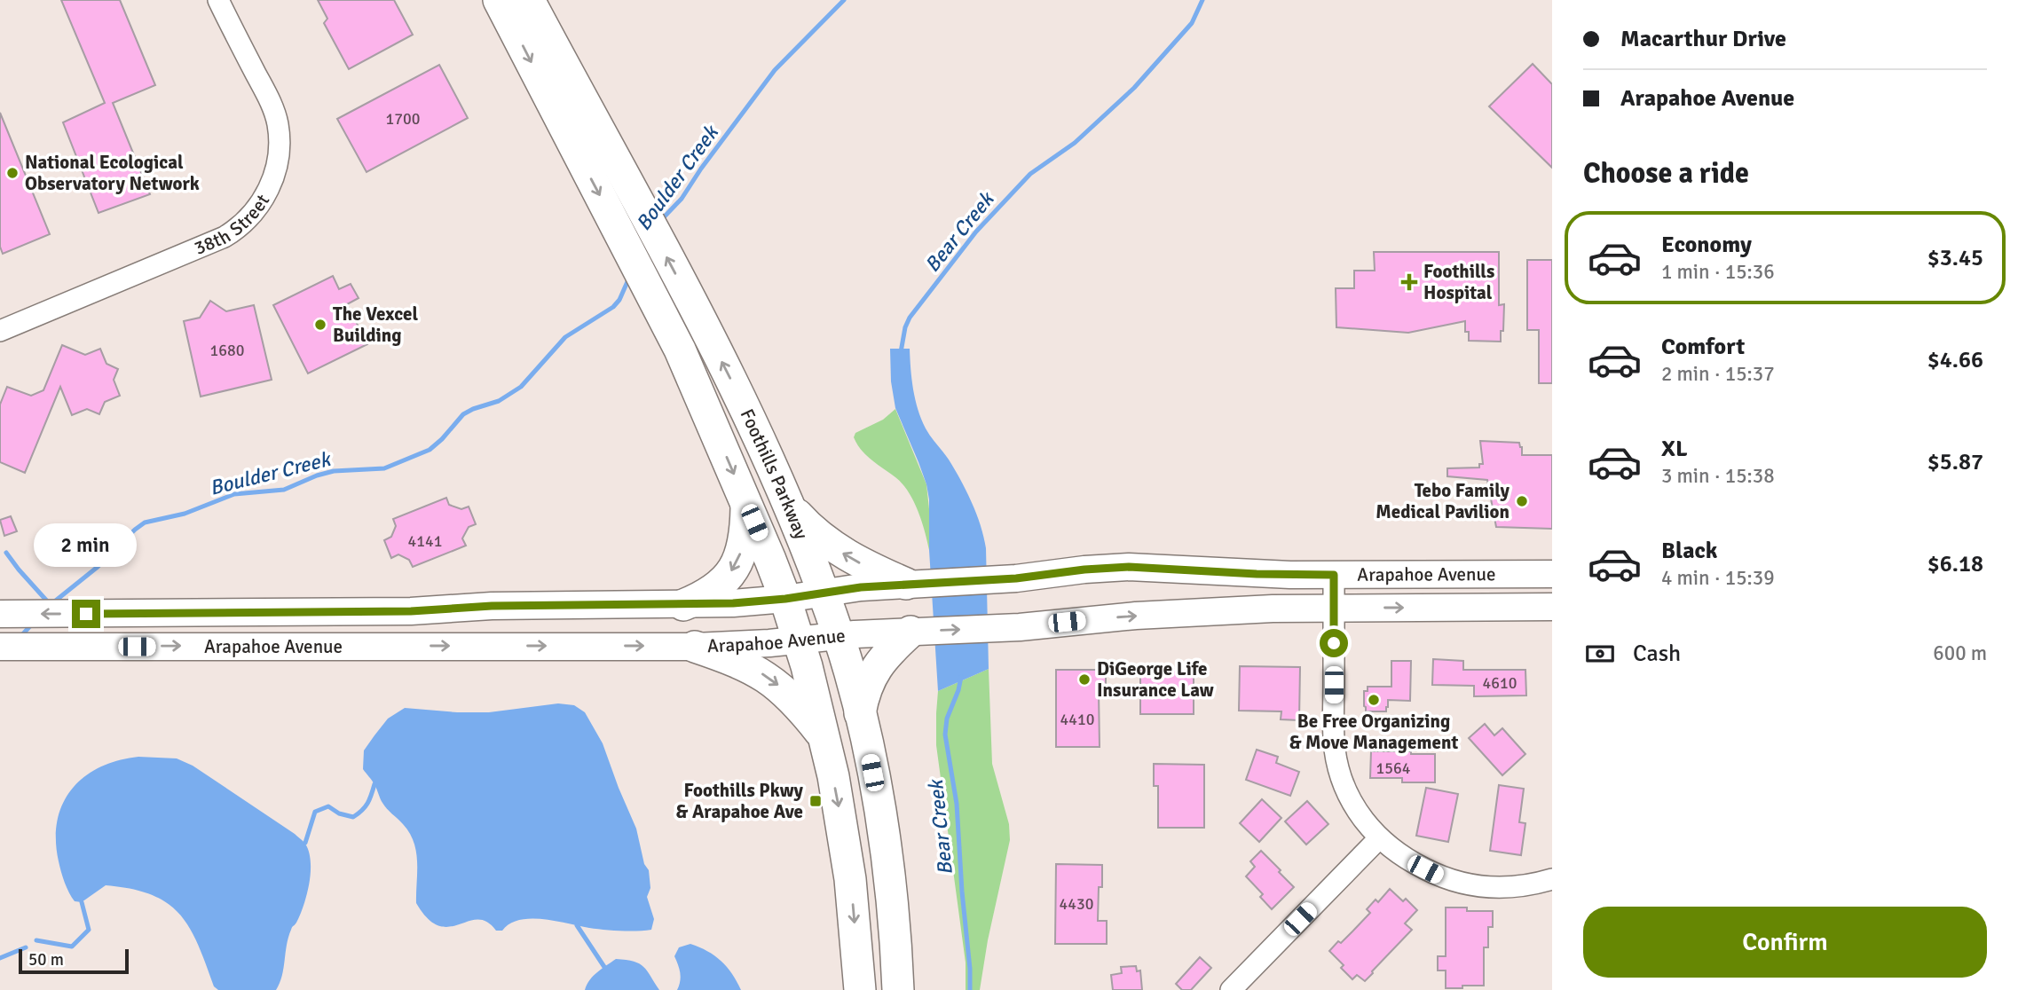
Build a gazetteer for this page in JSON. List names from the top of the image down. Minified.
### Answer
{"streets":{"highway":["Foothills Parkway"],"main road":["Arapahoe Avenue"],"street":["38th Street"]},"crossings":[["Foothills Parkway","Arapahoe Avenue"]],"water":["Boulder Creek","Bear Creek"],"places":{"other":["National Ecological Observatory Network","The Vexcel Building","Tebo Family Medical Pavilion","DiGeorge Life Insurance Law","Be Free Organizing & Move Management"],"health":["Foothills Hospital"],"transit":["Foothills Pkwy & Arapahoe Ave"]},"house_numbers":["1700","1680","4141","4610","4410","1564","4430"],"scale_bar":"50 m","page":{"banner":["Macarthur Drive","Arapahoe Avenue"],"heading":"Choose a ride","list":[{"name":"Economy","note":"1 min · 15:36","value":"$3.45"},{"name":"Comfort","note":"2 min · 15:37","value":"$4.66"},{"name":"XL","note":"3 min · 15:38","value":"$5.87"},{"name":"Black","note":"4 min · 15:39","value":"$6.18"}],"bubble":"2 min","pay":["Cash","600 m"],"buttons":"Confirm","scale":"50 m"}}
